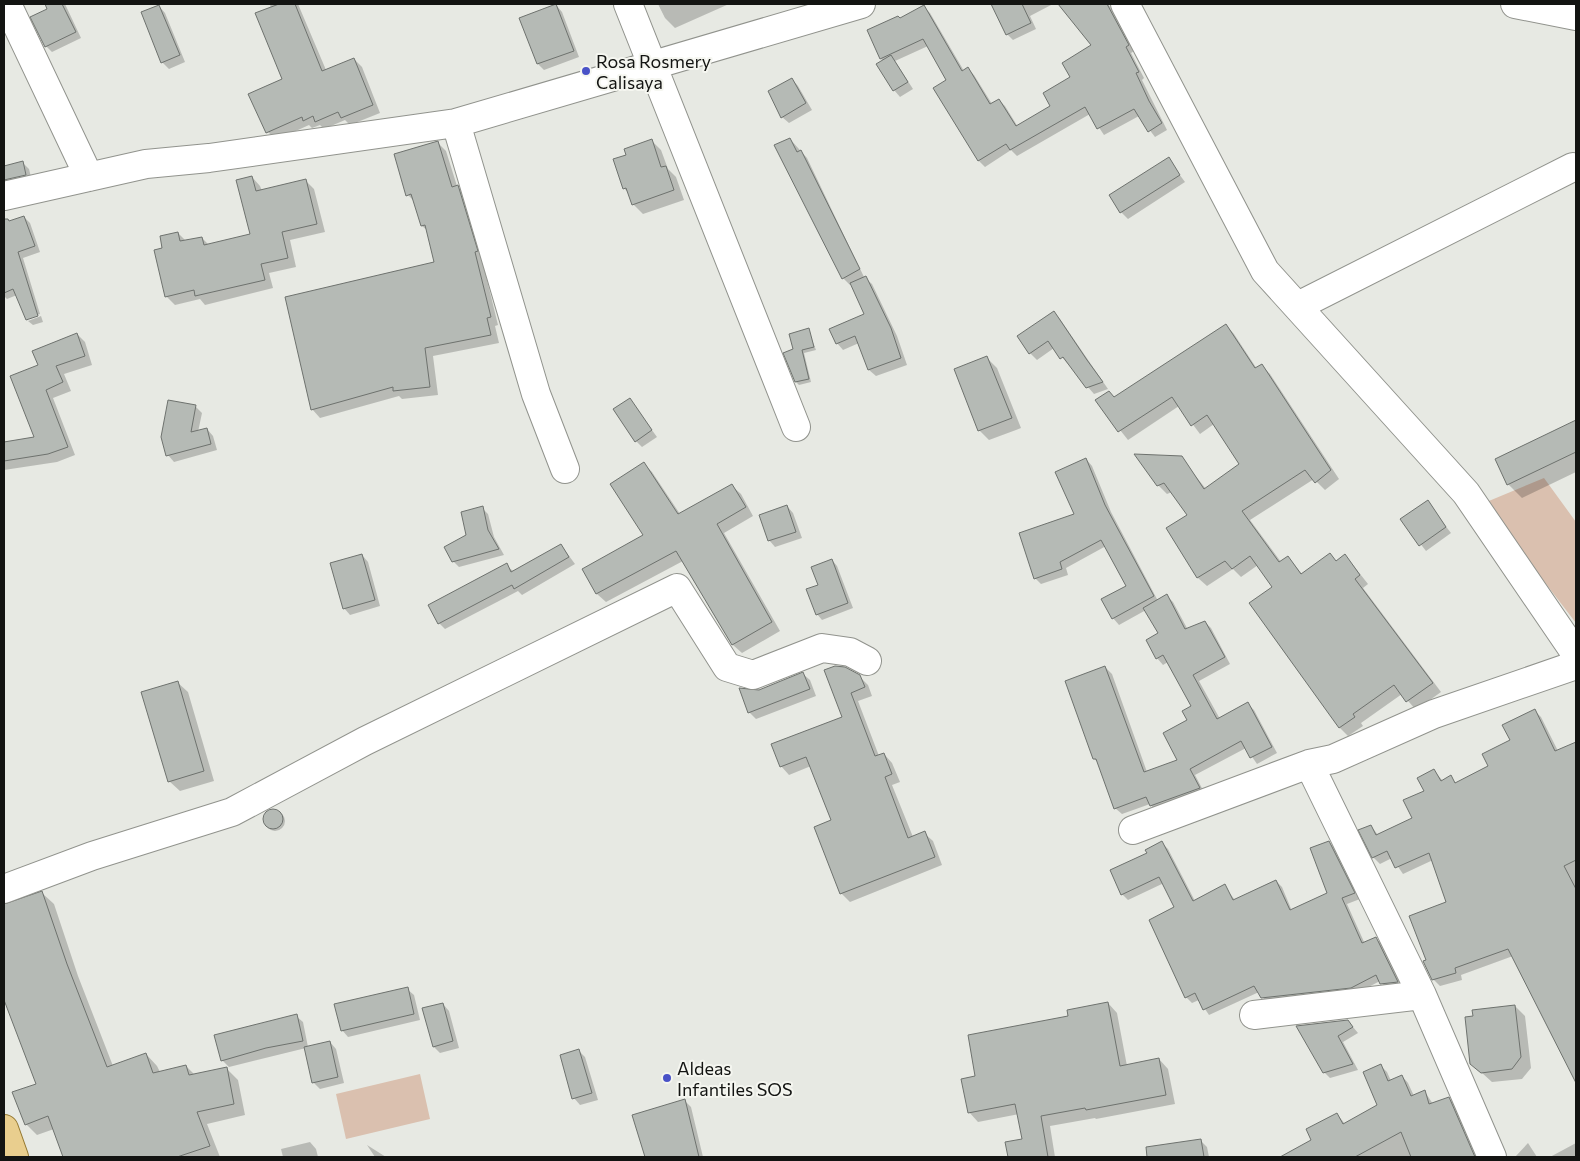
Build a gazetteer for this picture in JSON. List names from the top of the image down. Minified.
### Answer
{"places":["Rosa Rosmery Calisaya","Aldeas Infantiles SOS"]}
